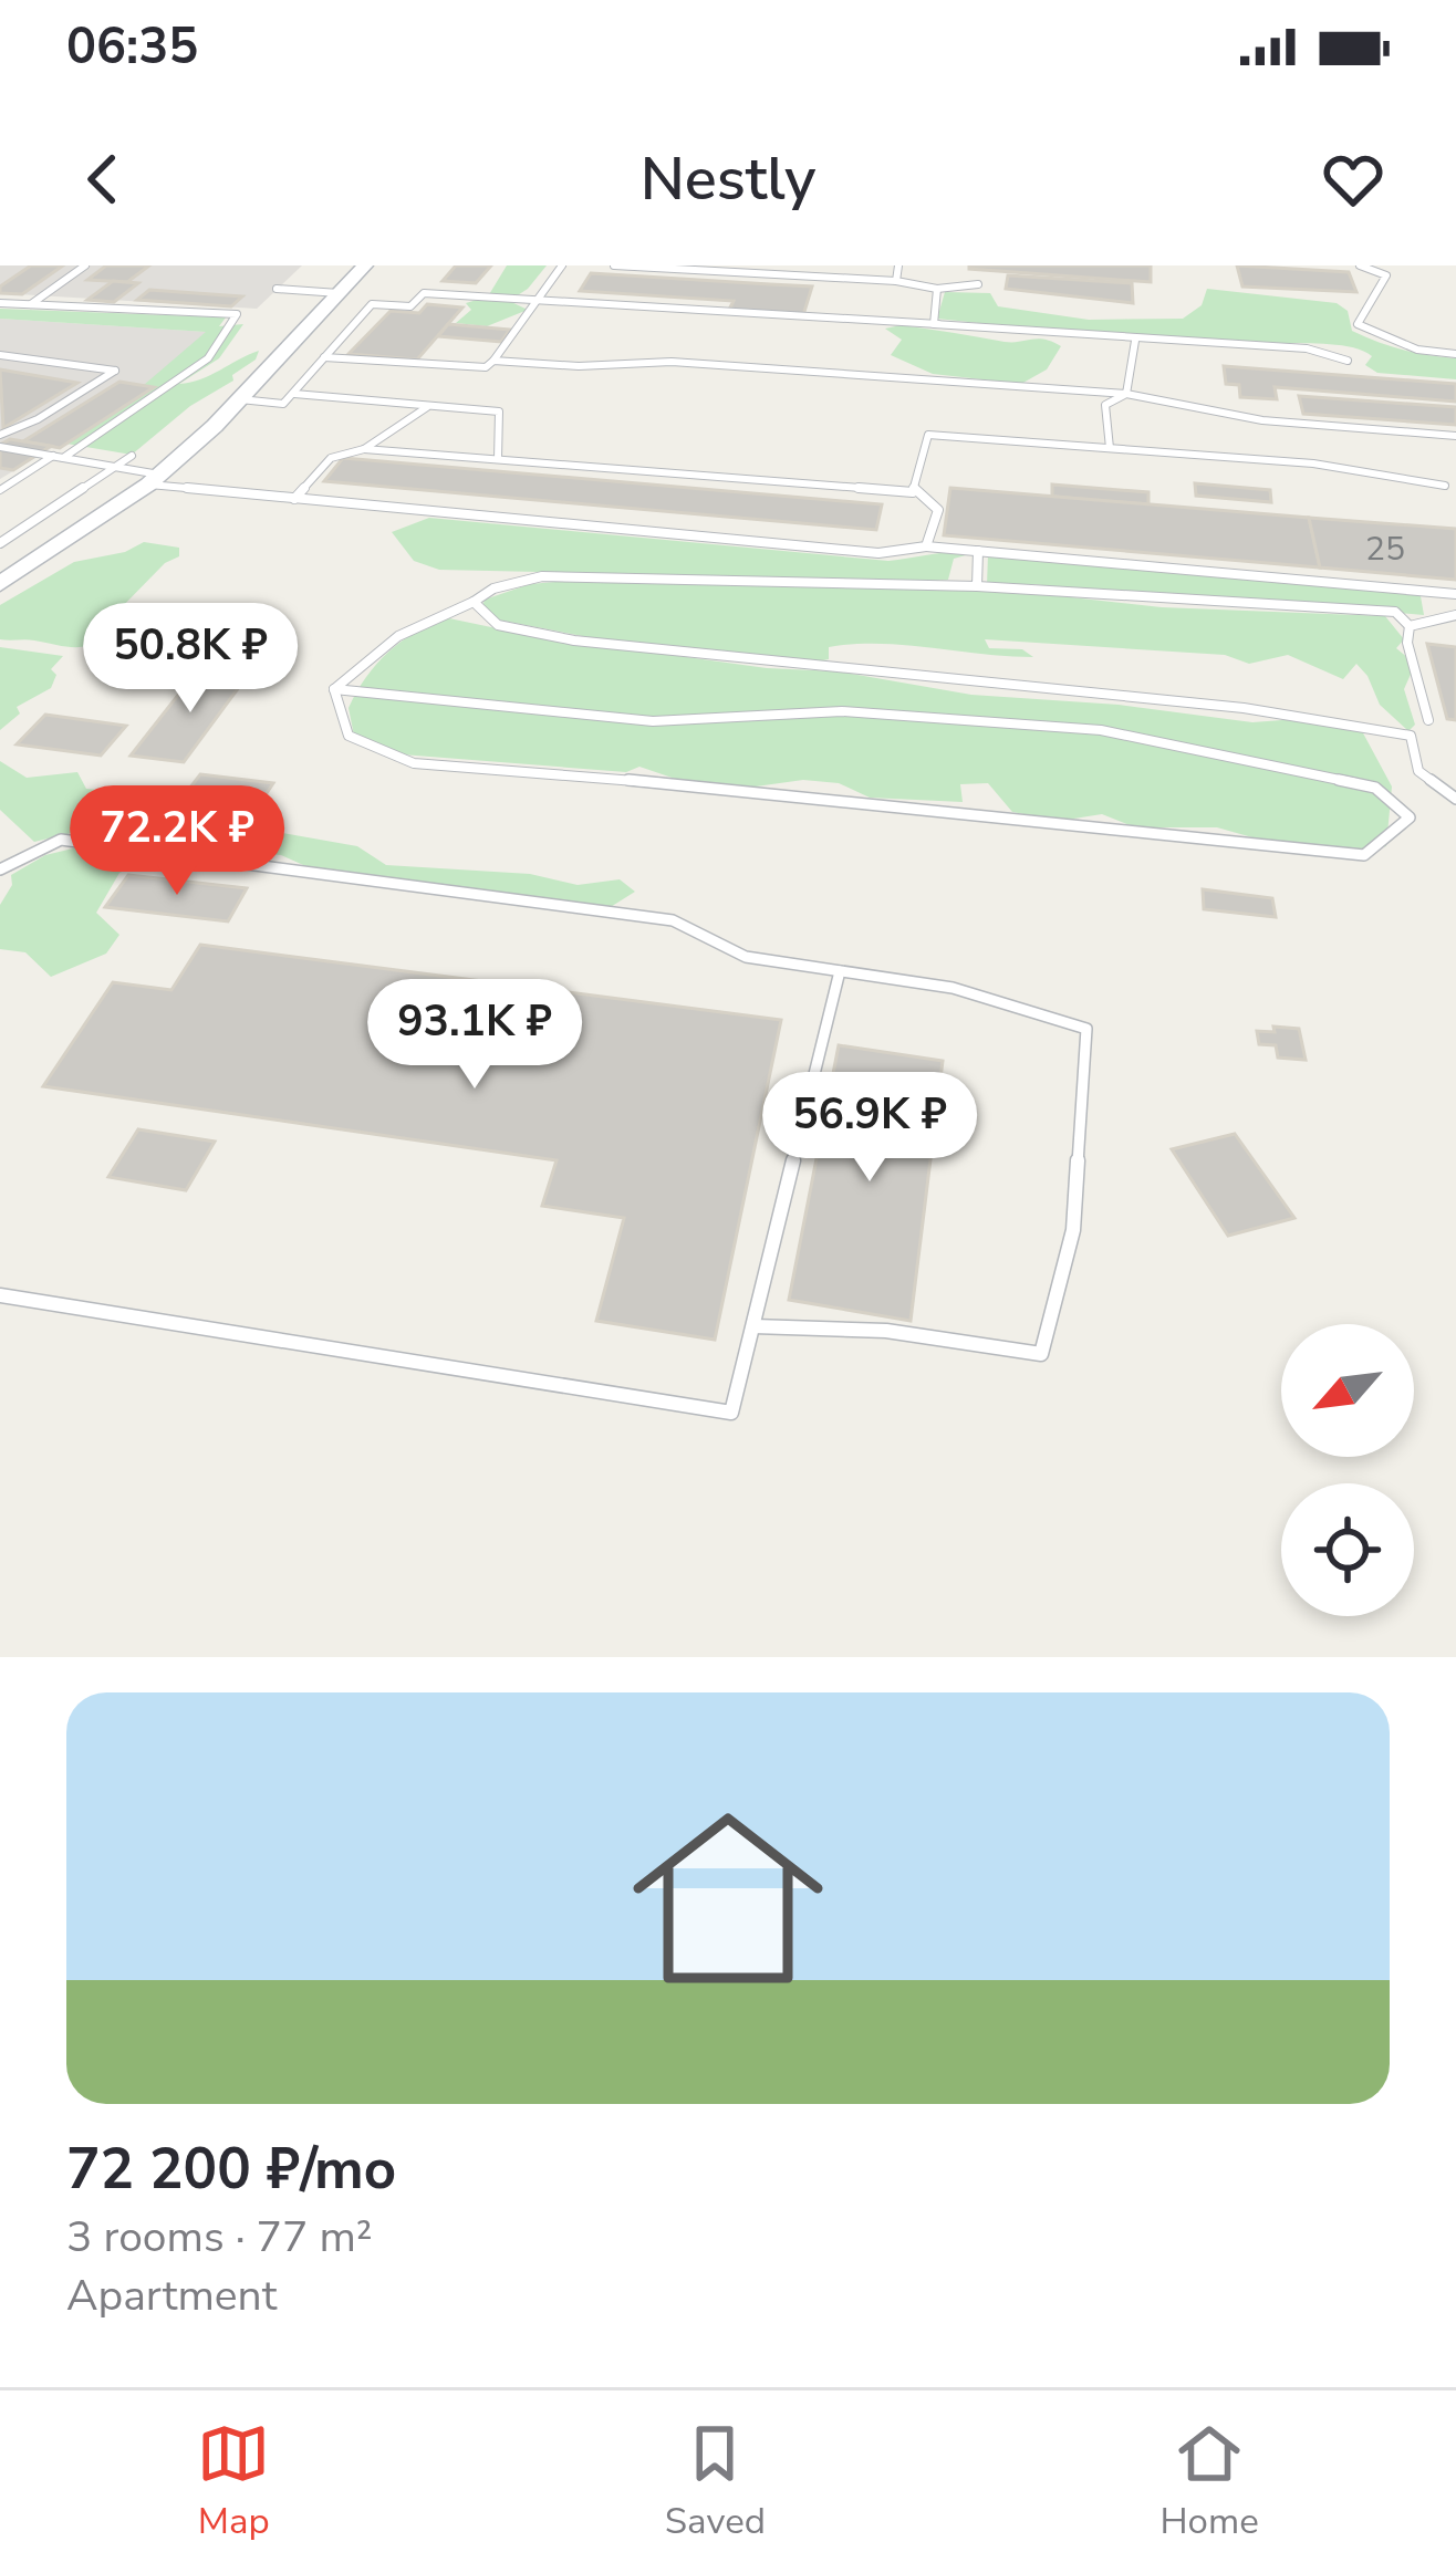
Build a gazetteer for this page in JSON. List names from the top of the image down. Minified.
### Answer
{"house_numbers":["25"],"north":"bottom left","page":{"status":"06:35","header":"Nestly","price":["50.8K ₽","72.2K ₽","93.1K ₽","56.9K ₽"],"list":[{"name":"72 200 ₽/mo","note":"3 rooms · 77 m² · Apartment"}],"tabs":["Map","Saved","Home"]}}
